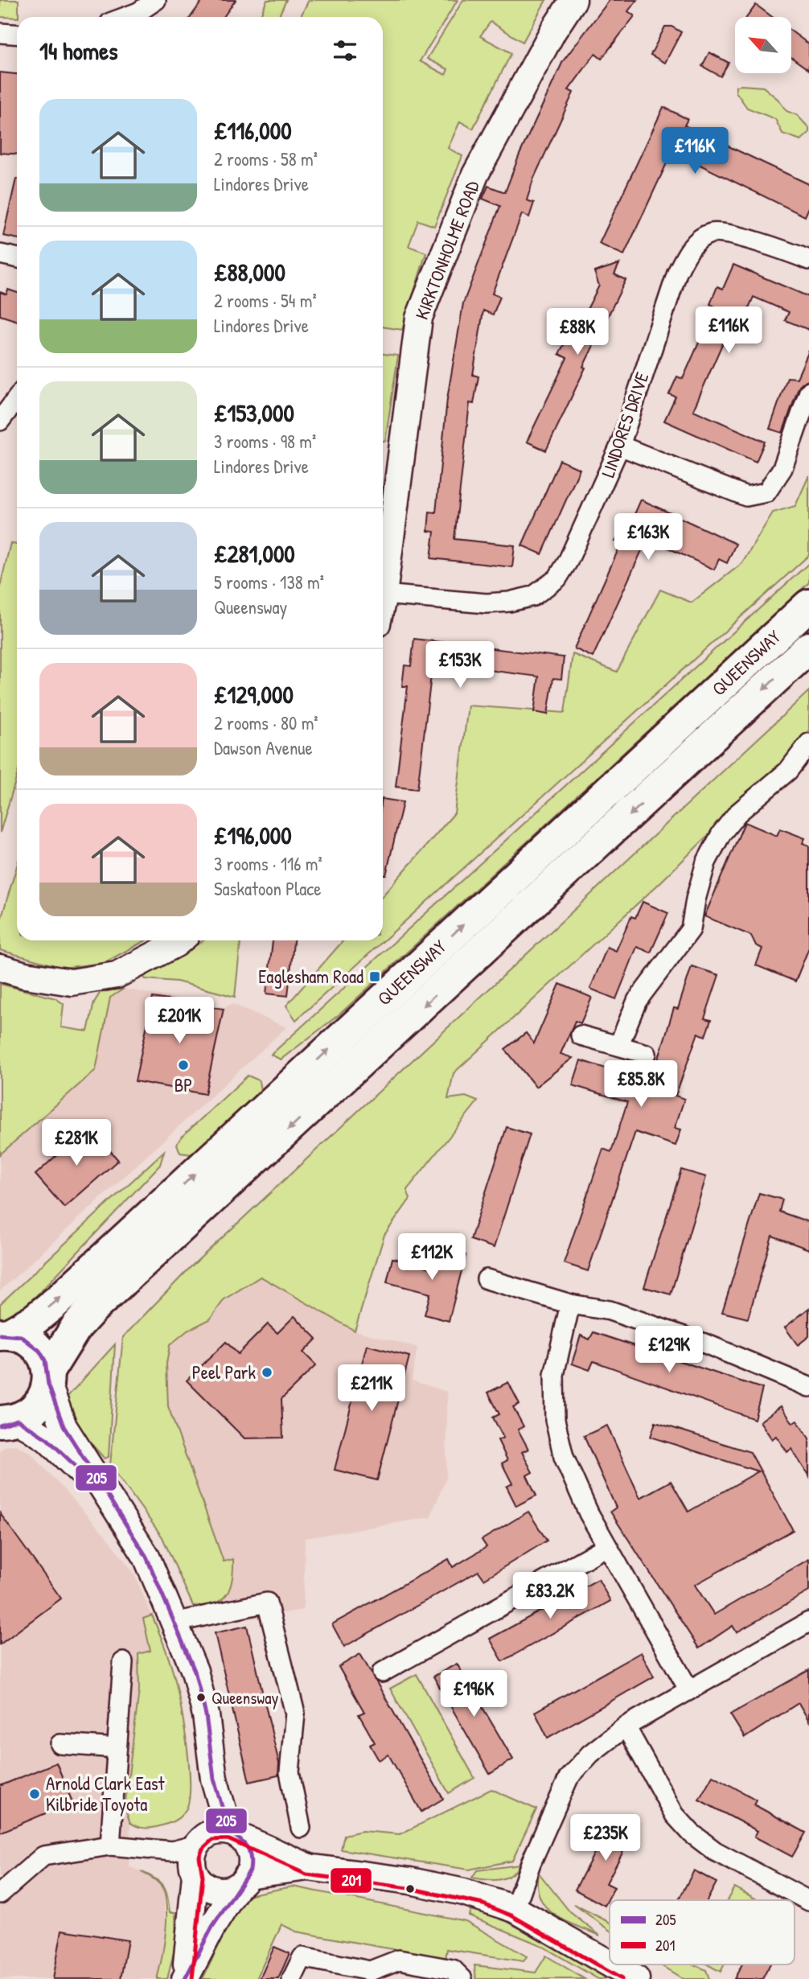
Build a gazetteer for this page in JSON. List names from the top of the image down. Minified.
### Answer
{"streets":{"highway":["QUEENSWAY"],"street":["KIRKTONHOLME ROAD","LINDORES DRIVE"]},"crossings":[["KIRKTONHOLME ROAD","LINDORES DRIVE"]],"places":{"transit":["Eaglesham Road"],"other":["BP","Peel Park","Queensway","Arnold Clark East Kilbride Toyota"]},"lines":["transit line 205","transit line 201"],"legend":["205","201"],"north":"top left","page":{"heading":"14 homes","list":[{"name":"£116,000","note":"2 rooms · 58 m² · Lindores Drive"},{"name":"£88,000","note":"2 rooms · 54 m² · Lindores Drive"},{"name":"£153,000","note":"3 rooms · 98 m² · Lindores Drive"},{"name":"£281,000","note":"5 rooms · 138 m² · Queensway"},{"name":"£129,000","note":"2 rooms · 80 m² · Dawson Avenue"},{"name":"£196,000","note":"3 rooms · 116 m² · Saskatoon Place"}],"price":["£116K","£116K","£88K","£163K","£153K","£201K","£85.8K","£281K","£112K","£129K","£211K","£83.2K","£196K","£235K"]}}
